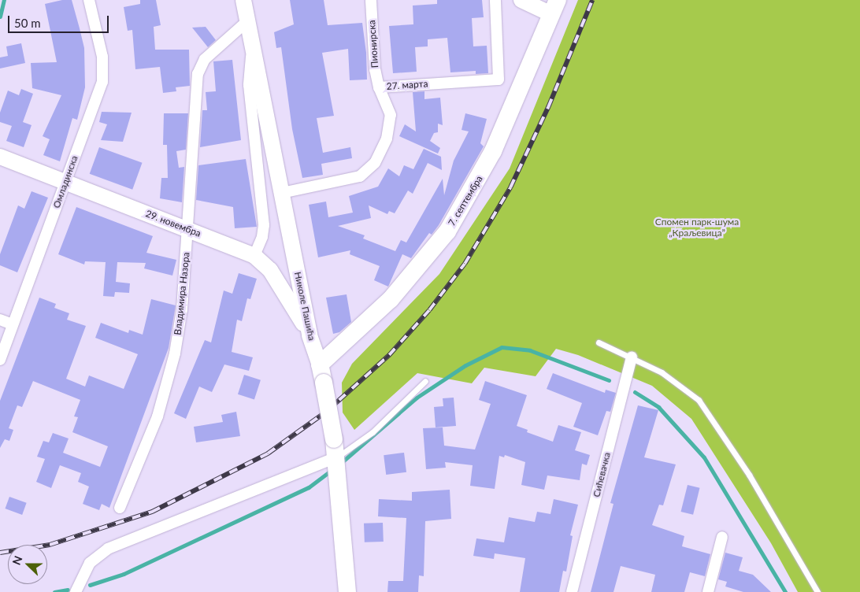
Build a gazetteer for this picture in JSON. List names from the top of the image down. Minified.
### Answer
{"streets":{"main road":["7. септембра","Николе Пашића"],"street":["Пионирска","27. марта","Омладинска","29. новембра","Владимира Назора","Сићевачка"]},"crossings":[["Пионирска","27. марта"],["27. марта","Николе Пашића"],["Омладинска","29. новембра"],["7. септембра","Николе Пашића"],["29. новембра","Владимира Назора"],["29. новембра","Николе Пашића"],["Владимира Назора","Николе Пашића"]],"parks":["Спомен парк-шума „Краљевица”"],"scale_bar":"50 m","north":"left"}
